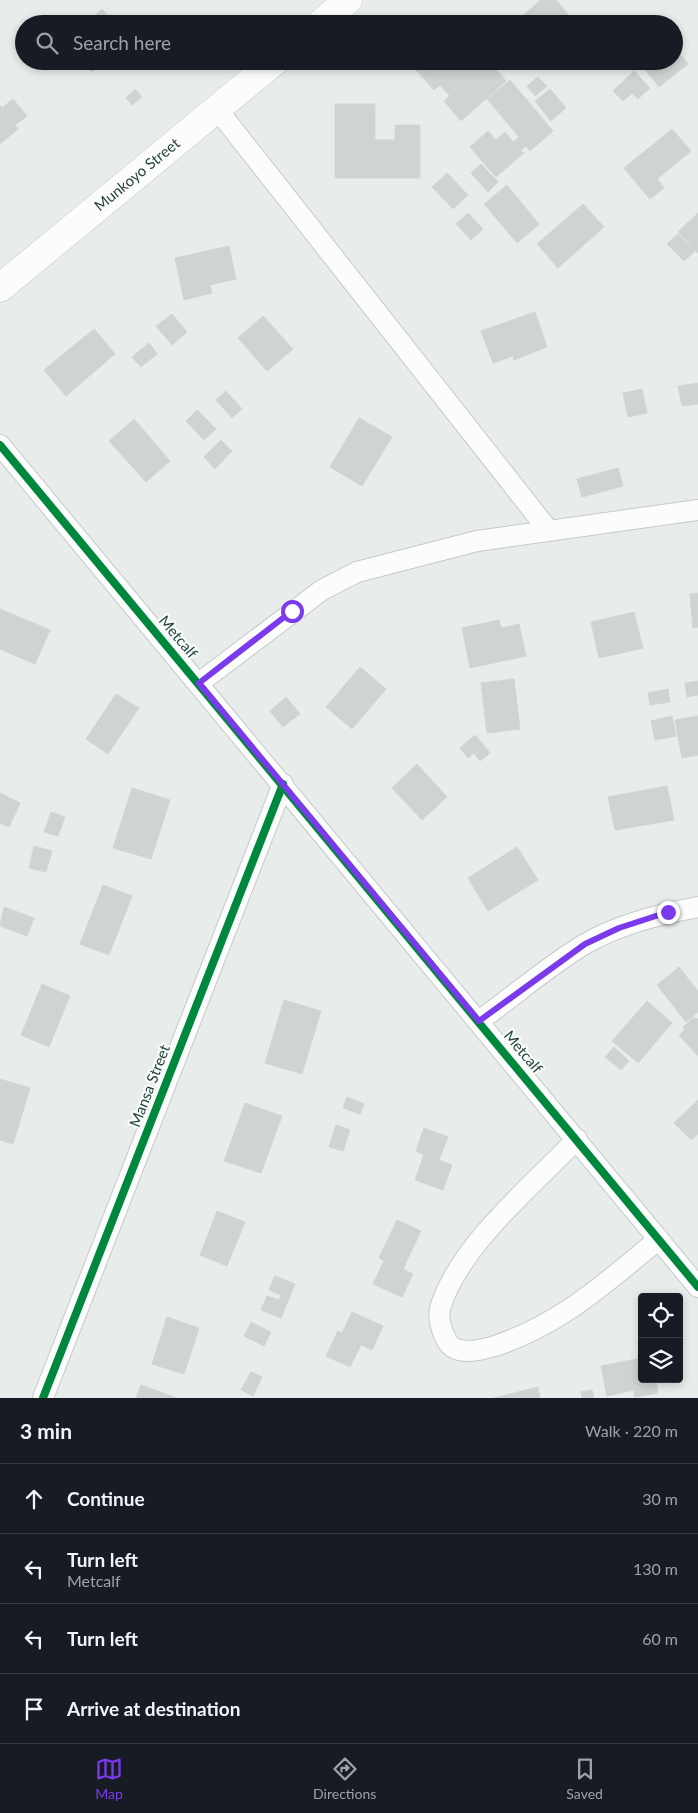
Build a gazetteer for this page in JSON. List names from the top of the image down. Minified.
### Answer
{"streets":{"street":["Munkoyo Street","Metcalf","Mansa Street"]},"crossings":[["Metcalf","Mansa Street"]],"page":{"search":"Search here","heading":["3 min","Walk · 220 m"],"list":[["Continue","30 m"],["Turn left","Metcalf","130 m"],["Turn left","60 m"],"Arrive at destination"],"nav":["Map","Directions","Saved"]}}
